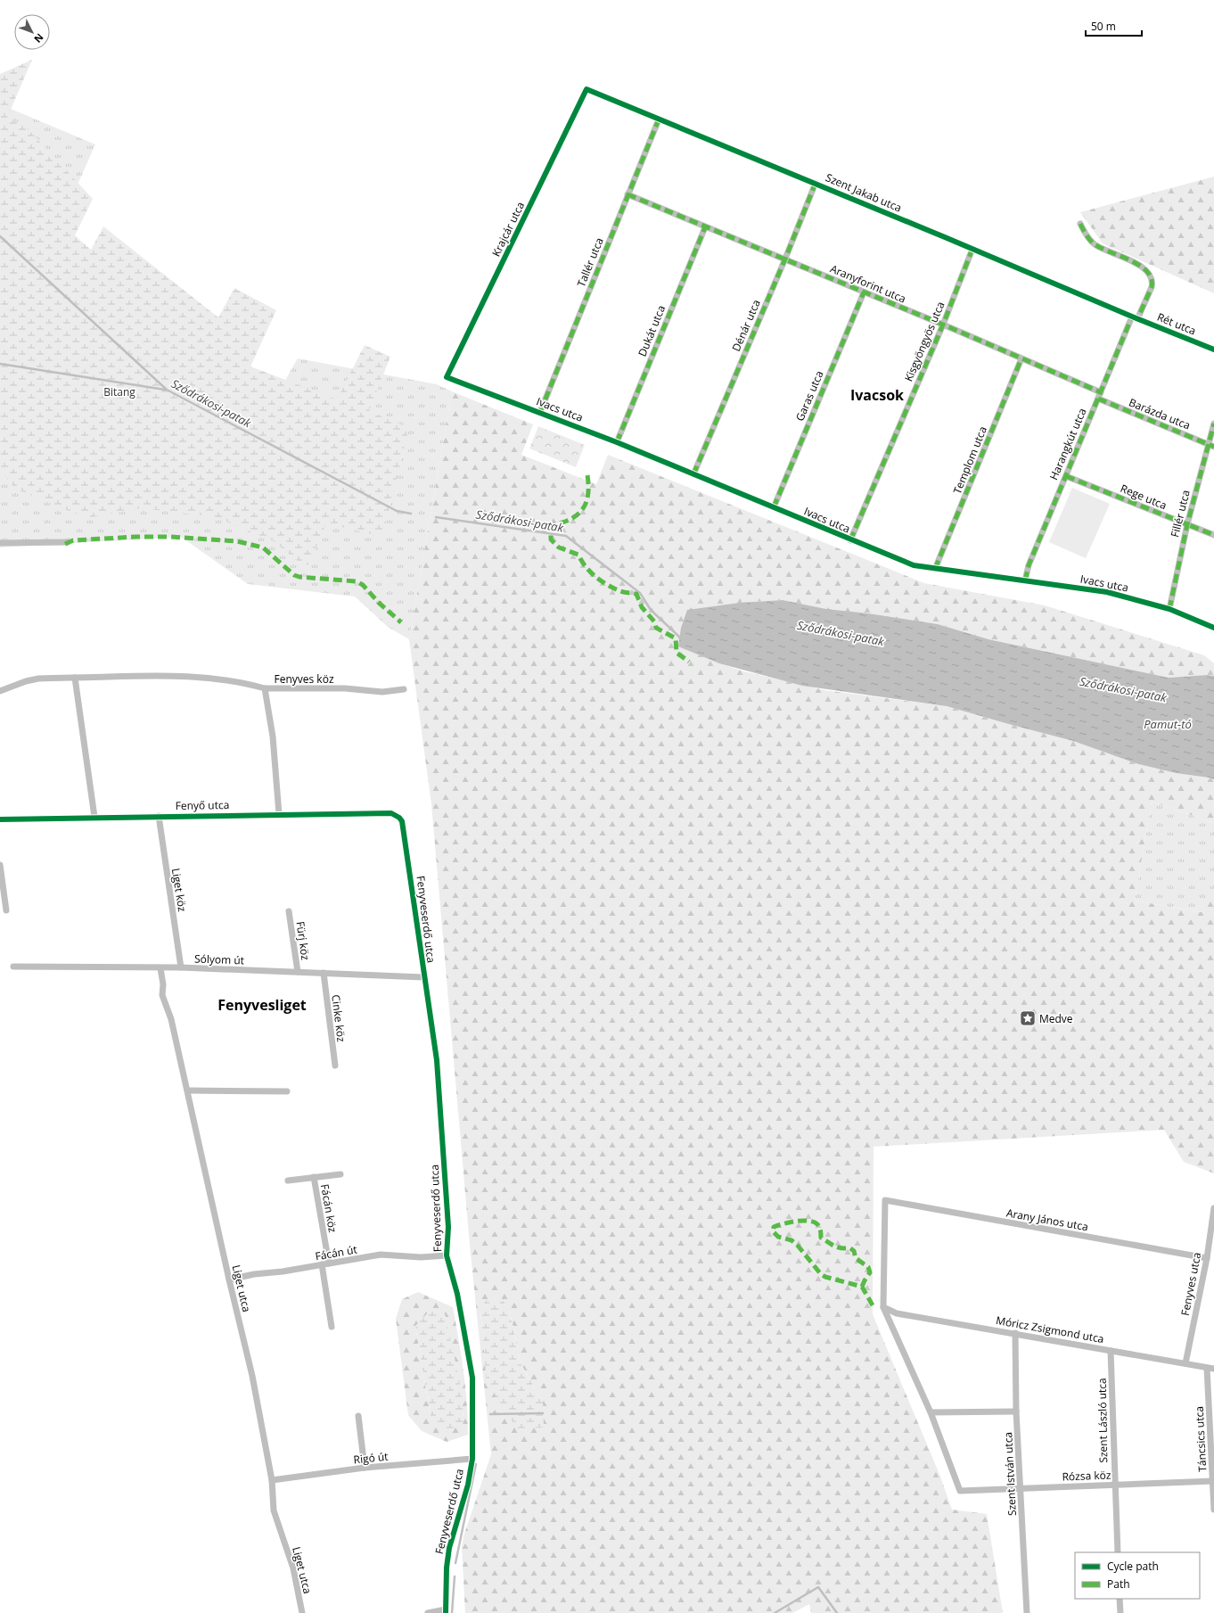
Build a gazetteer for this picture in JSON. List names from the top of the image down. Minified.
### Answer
{"streets":{"street":["Szent Jakab utca","Krajcár utca","Tallér utca","Aranyforint utca","Rét utca","Dénár utca","Dukát utca","Kisgyöngyös utca","Garas utca","Ivacs utca","Barázda utca","Harangkút utca","Templom utca","Rege utca","Fillér utca","Fenyves köz","Fenyő utca","Liget köz","Fenyveserdő utca","Fürj köz","Sólyom út","Cinke köz","Fácán köz","Arany János utca","Fácán út","Fenyves utca","Liget utca","Móricz Zsigmond utca","Szent László utca","Táncsics utca","Rigó út","Szent István utca","Rózsa köz"]},"crossings":[["Szent Jakab utca","Krajcár utca"],["Szent Jakab utca","Tallér utca"],["Szent Jakab utca","Rét utca"],["Szent Jakab utca","Dénár utca"],["Szent Jakab utca","Kisgyöngyös utca"],["Szent Jakab utca","Harangkút utca"],["Krajcár utca","Ivacs utca"],["Tallér utca","Aranyforint utca"],["Tallér utca","Ivacs utca"],["Aranyforint utca","Dénár utca"],["Aranyforint utca","Dukát utca"],["Aranyforint utca","Kisgyöngyös utca"],["Aranyforint utca","Garas utca"],["Aranyforint utca","Barázda utca"],["Aranyforint utca","Harangkút utca"],["Aranyforint utca","Templom utca"],["Rét utca","Harangkút utca"],["Dénár utca","Ivacs utca"],["Dukát utca","Ivacs utca"],["Kisgyöngyös utca","Ivacs utca"],["Garas utca","Ivacs utca"],["Ivacs utca","Harangkút utca"],["Ivacs utca","Templom utca"],["Ivacs utca","Fillér utca"],["Barázda utca","Harangkút utca"],["Barázda utca","Fillér utca"],["Harangkút utca","Rege utca"],["Rege utca","Fillér utca"],["Fenyves köz","Fenyő utca"],["Fenyő utca","Liget köz"],["Fenyő utca","Fenyveserdő utca"],["Liget köz","Sólyom út"],["Fenyveserdő utca","Sólyom út"],["Fenyveserdő utca","Fácán út"],["Fenyveserdő utca","Rigó út"],["Fürj köz","Sólyom út"],["Sólyom út","Cinke köz"],["Sólyom út","Liget utca"],["Fácán köz","Fácán út"],["Arany János utca","Fenyves utca"],["Arany János utca","Móricz Zsigmond utca"],["Fácán út","Liget utca"],["Fenyves utca","Móricz Zsigmond utca"],["Liget utca","Rigó út"],["Móricz Zsigmond utca","Szent László utca"],["Móricz Zsigmond utca","Táncsics utca"],["Móricz Zsigmond utca","Szent István utca"],["Szent László utca","Rózsa köz"],["Táncsics utca","Rózsa köz"],["Szent István utca","Rózsa köz"]],"districts":["Ivacsok","Fenyvesliget"],"water":["Sződrákosi-patak","Pamut-tó"],"parks":["Bitang"],"places":{"place":["Medve"]},"legend":["Cycle path","Path"],"scale_bar":"50 m","north":"bottom right"}
